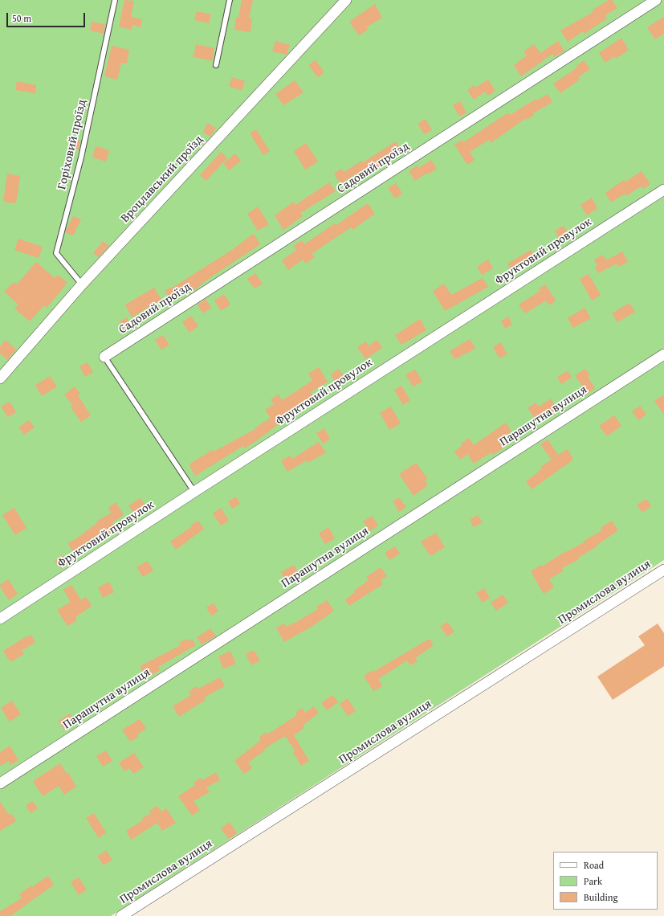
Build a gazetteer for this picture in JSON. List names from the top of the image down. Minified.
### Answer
{"streets":{"street":["Садовий проїзд","Вроцлавський проїзд","Фруктовий провулок","Парашутна вулиця","Промислова вулиця"],"lane":["Горіховий проїзд"]},"crossings":[["Горіховий проїзд","Вроцлавський проїзд"]],"legend":["Road","Park","Building"],"scale_bar":"50 m"}
